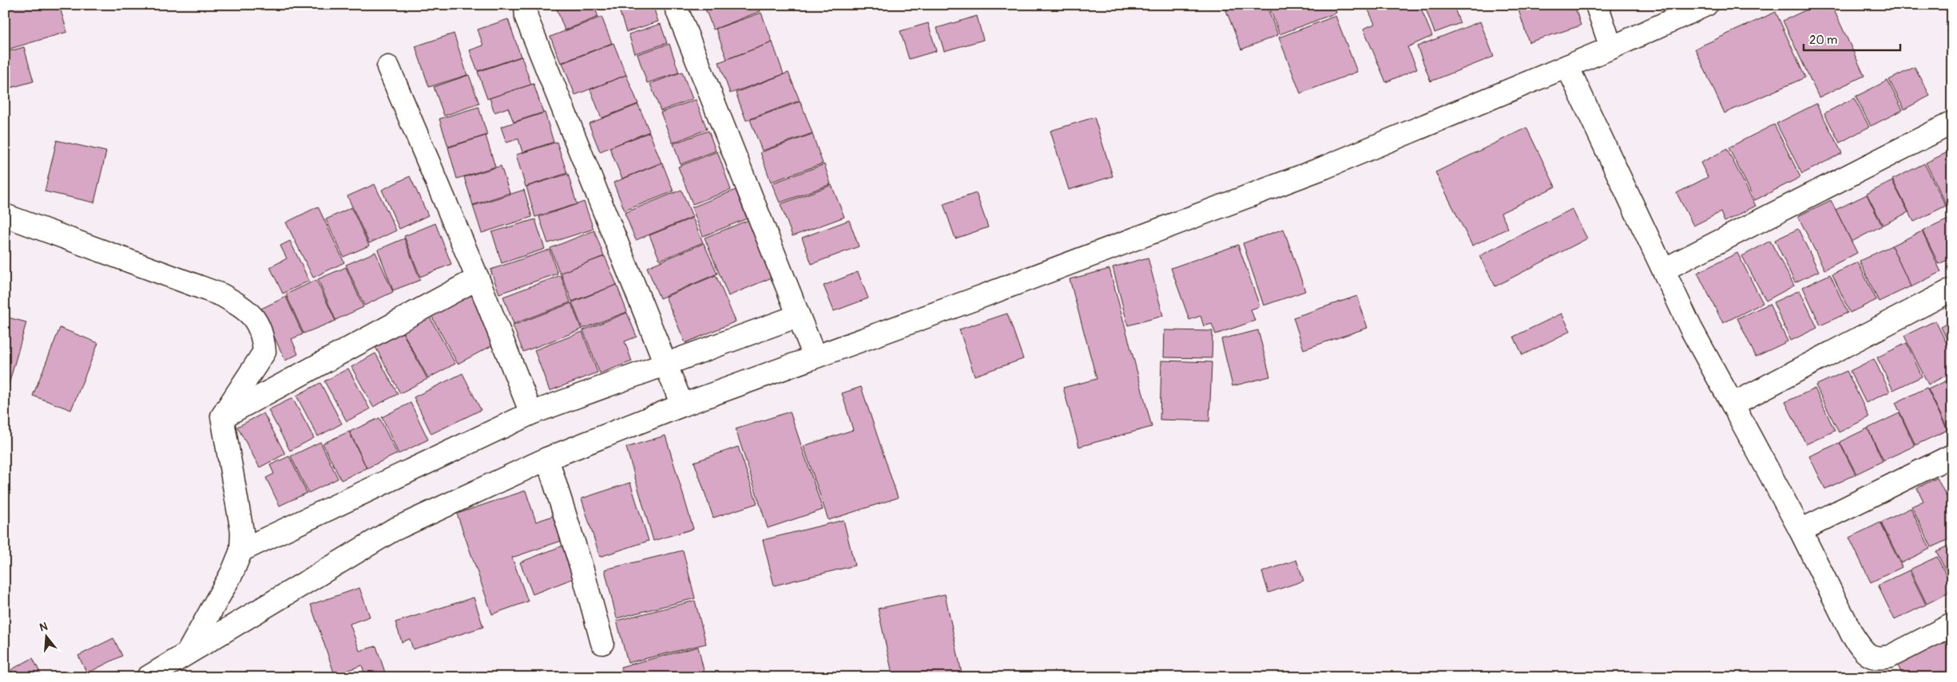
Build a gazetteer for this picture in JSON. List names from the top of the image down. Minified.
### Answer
{"scale_bar":"20 m","north":"top"}
